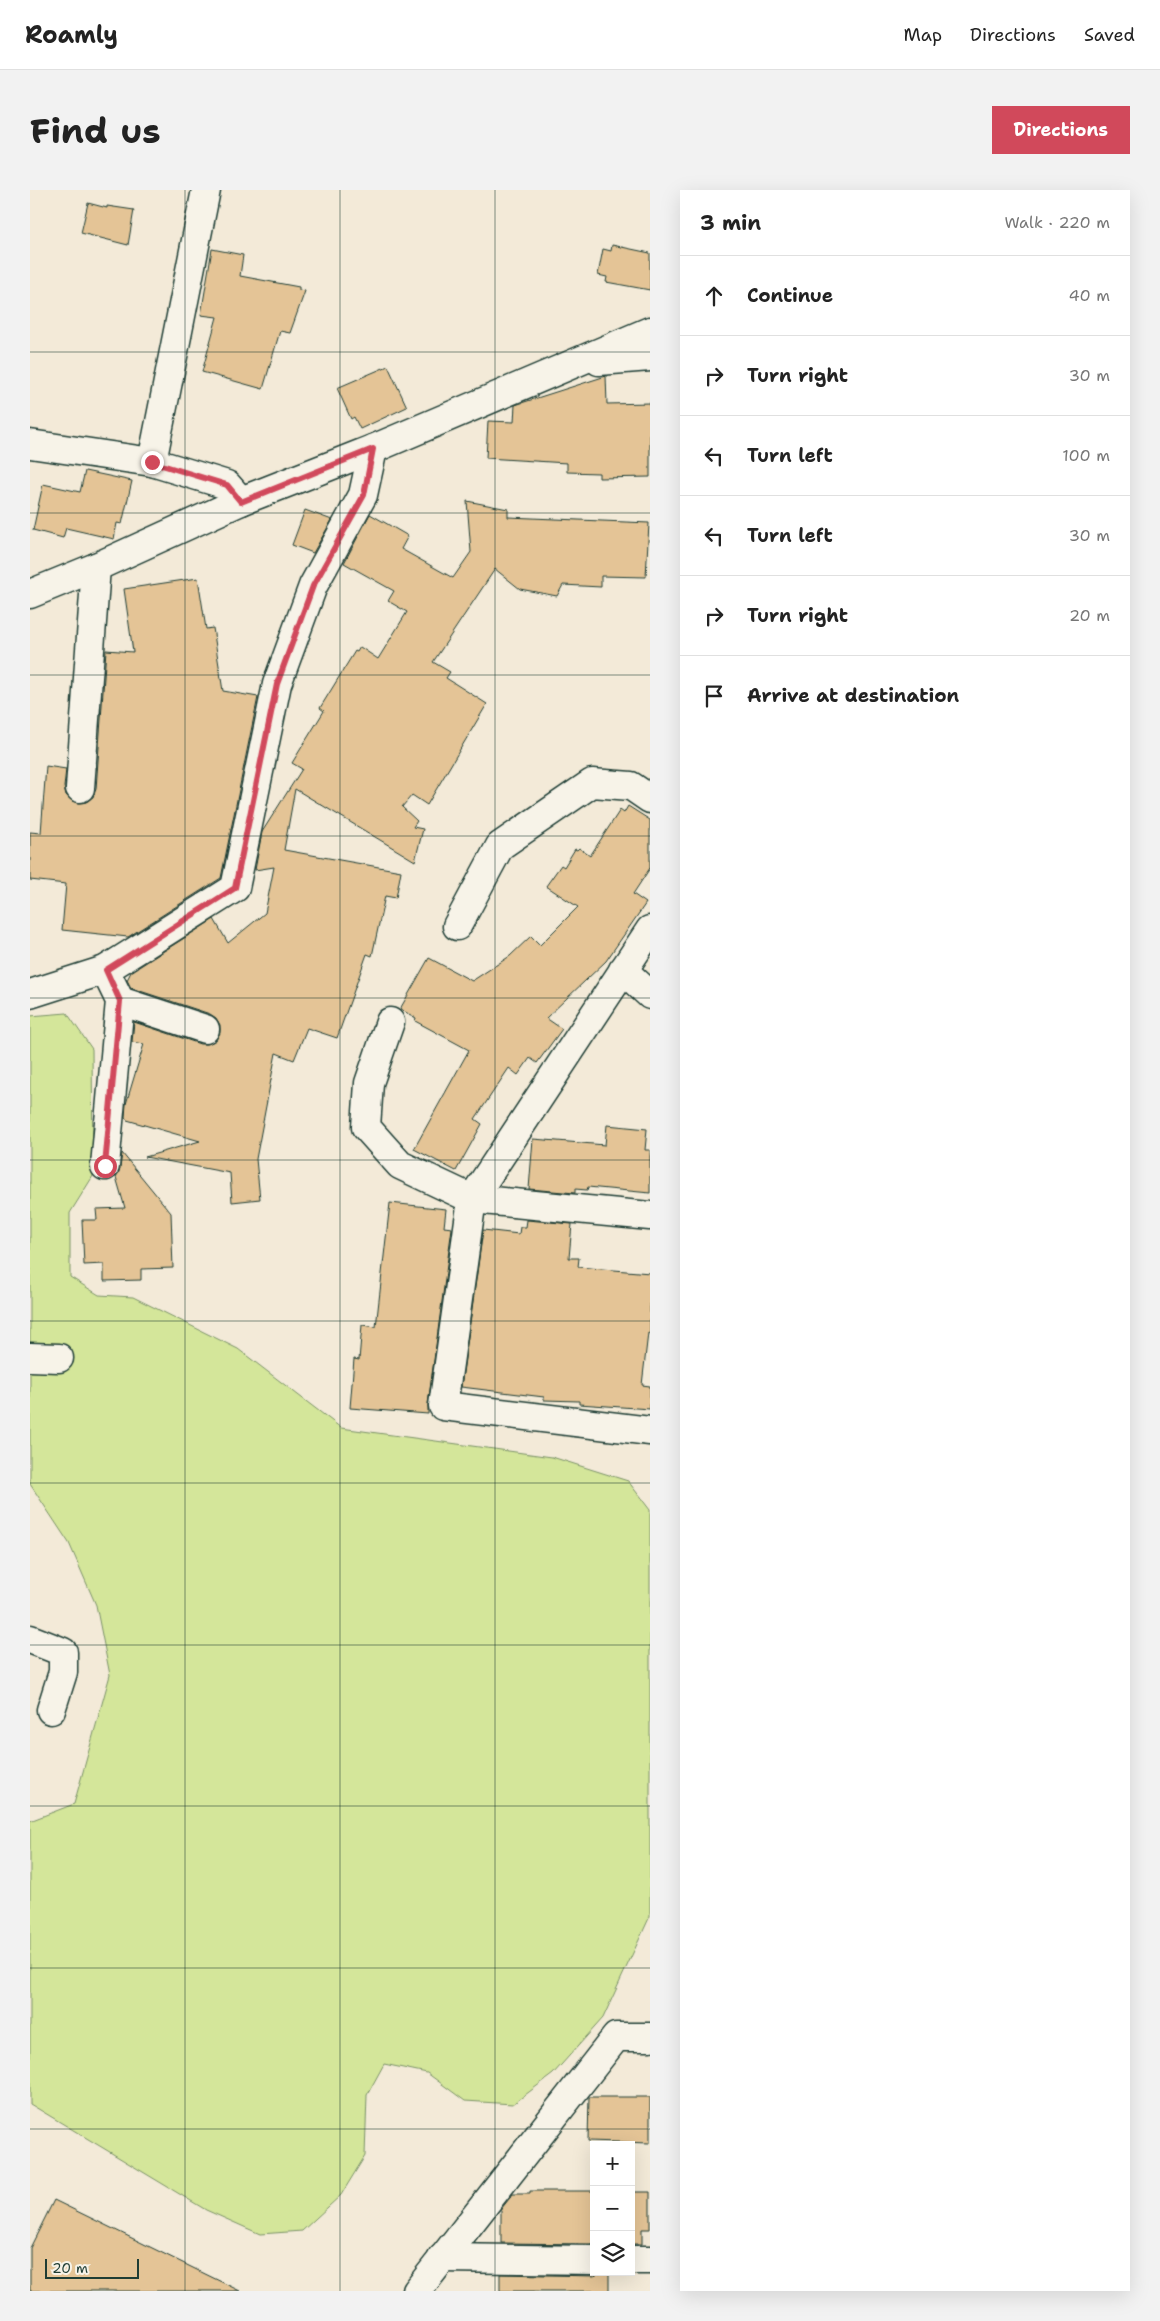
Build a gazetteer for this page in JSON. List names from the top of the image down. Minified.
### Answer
{"scale_bar":"20 m","page":{"header":"Roamly","nav":["Map","Directions","Saved"],"buttons":"Directions","title":"Find us","heading":["3 min","Walk · 220 m"],"list":[["Continue","40 m"],["Turn right","30 m"],["Turn left","100 m"],["Turn left","30 m"],["Turn right","20 m"],"Arrive at destination"],"map_buttons":["+","−"],"scale":"20 m"}}
